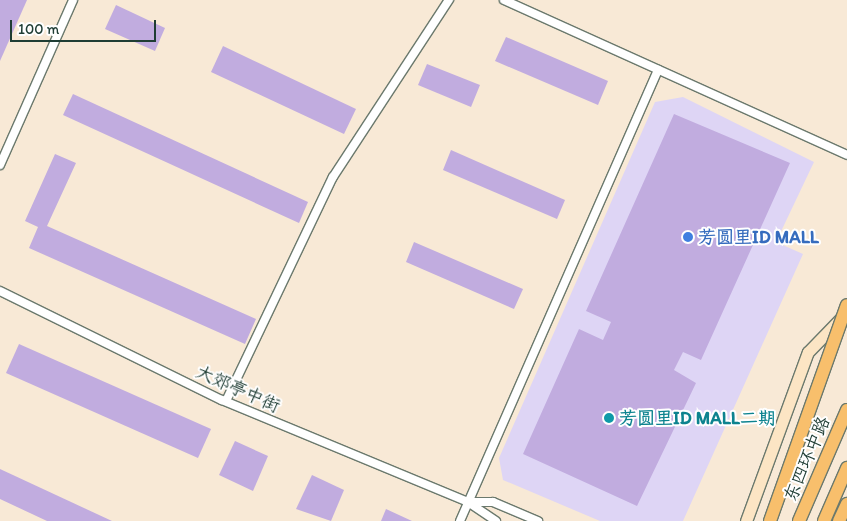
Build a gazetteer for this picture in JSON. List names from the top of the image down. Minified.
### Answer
{"streets":{"highway":["东四环中路"],"street":["大郊亭中街"]},"places":["芳圆里ID MALL","芳圆里ID MALL二期"],"scale_bar":"100 m"}
